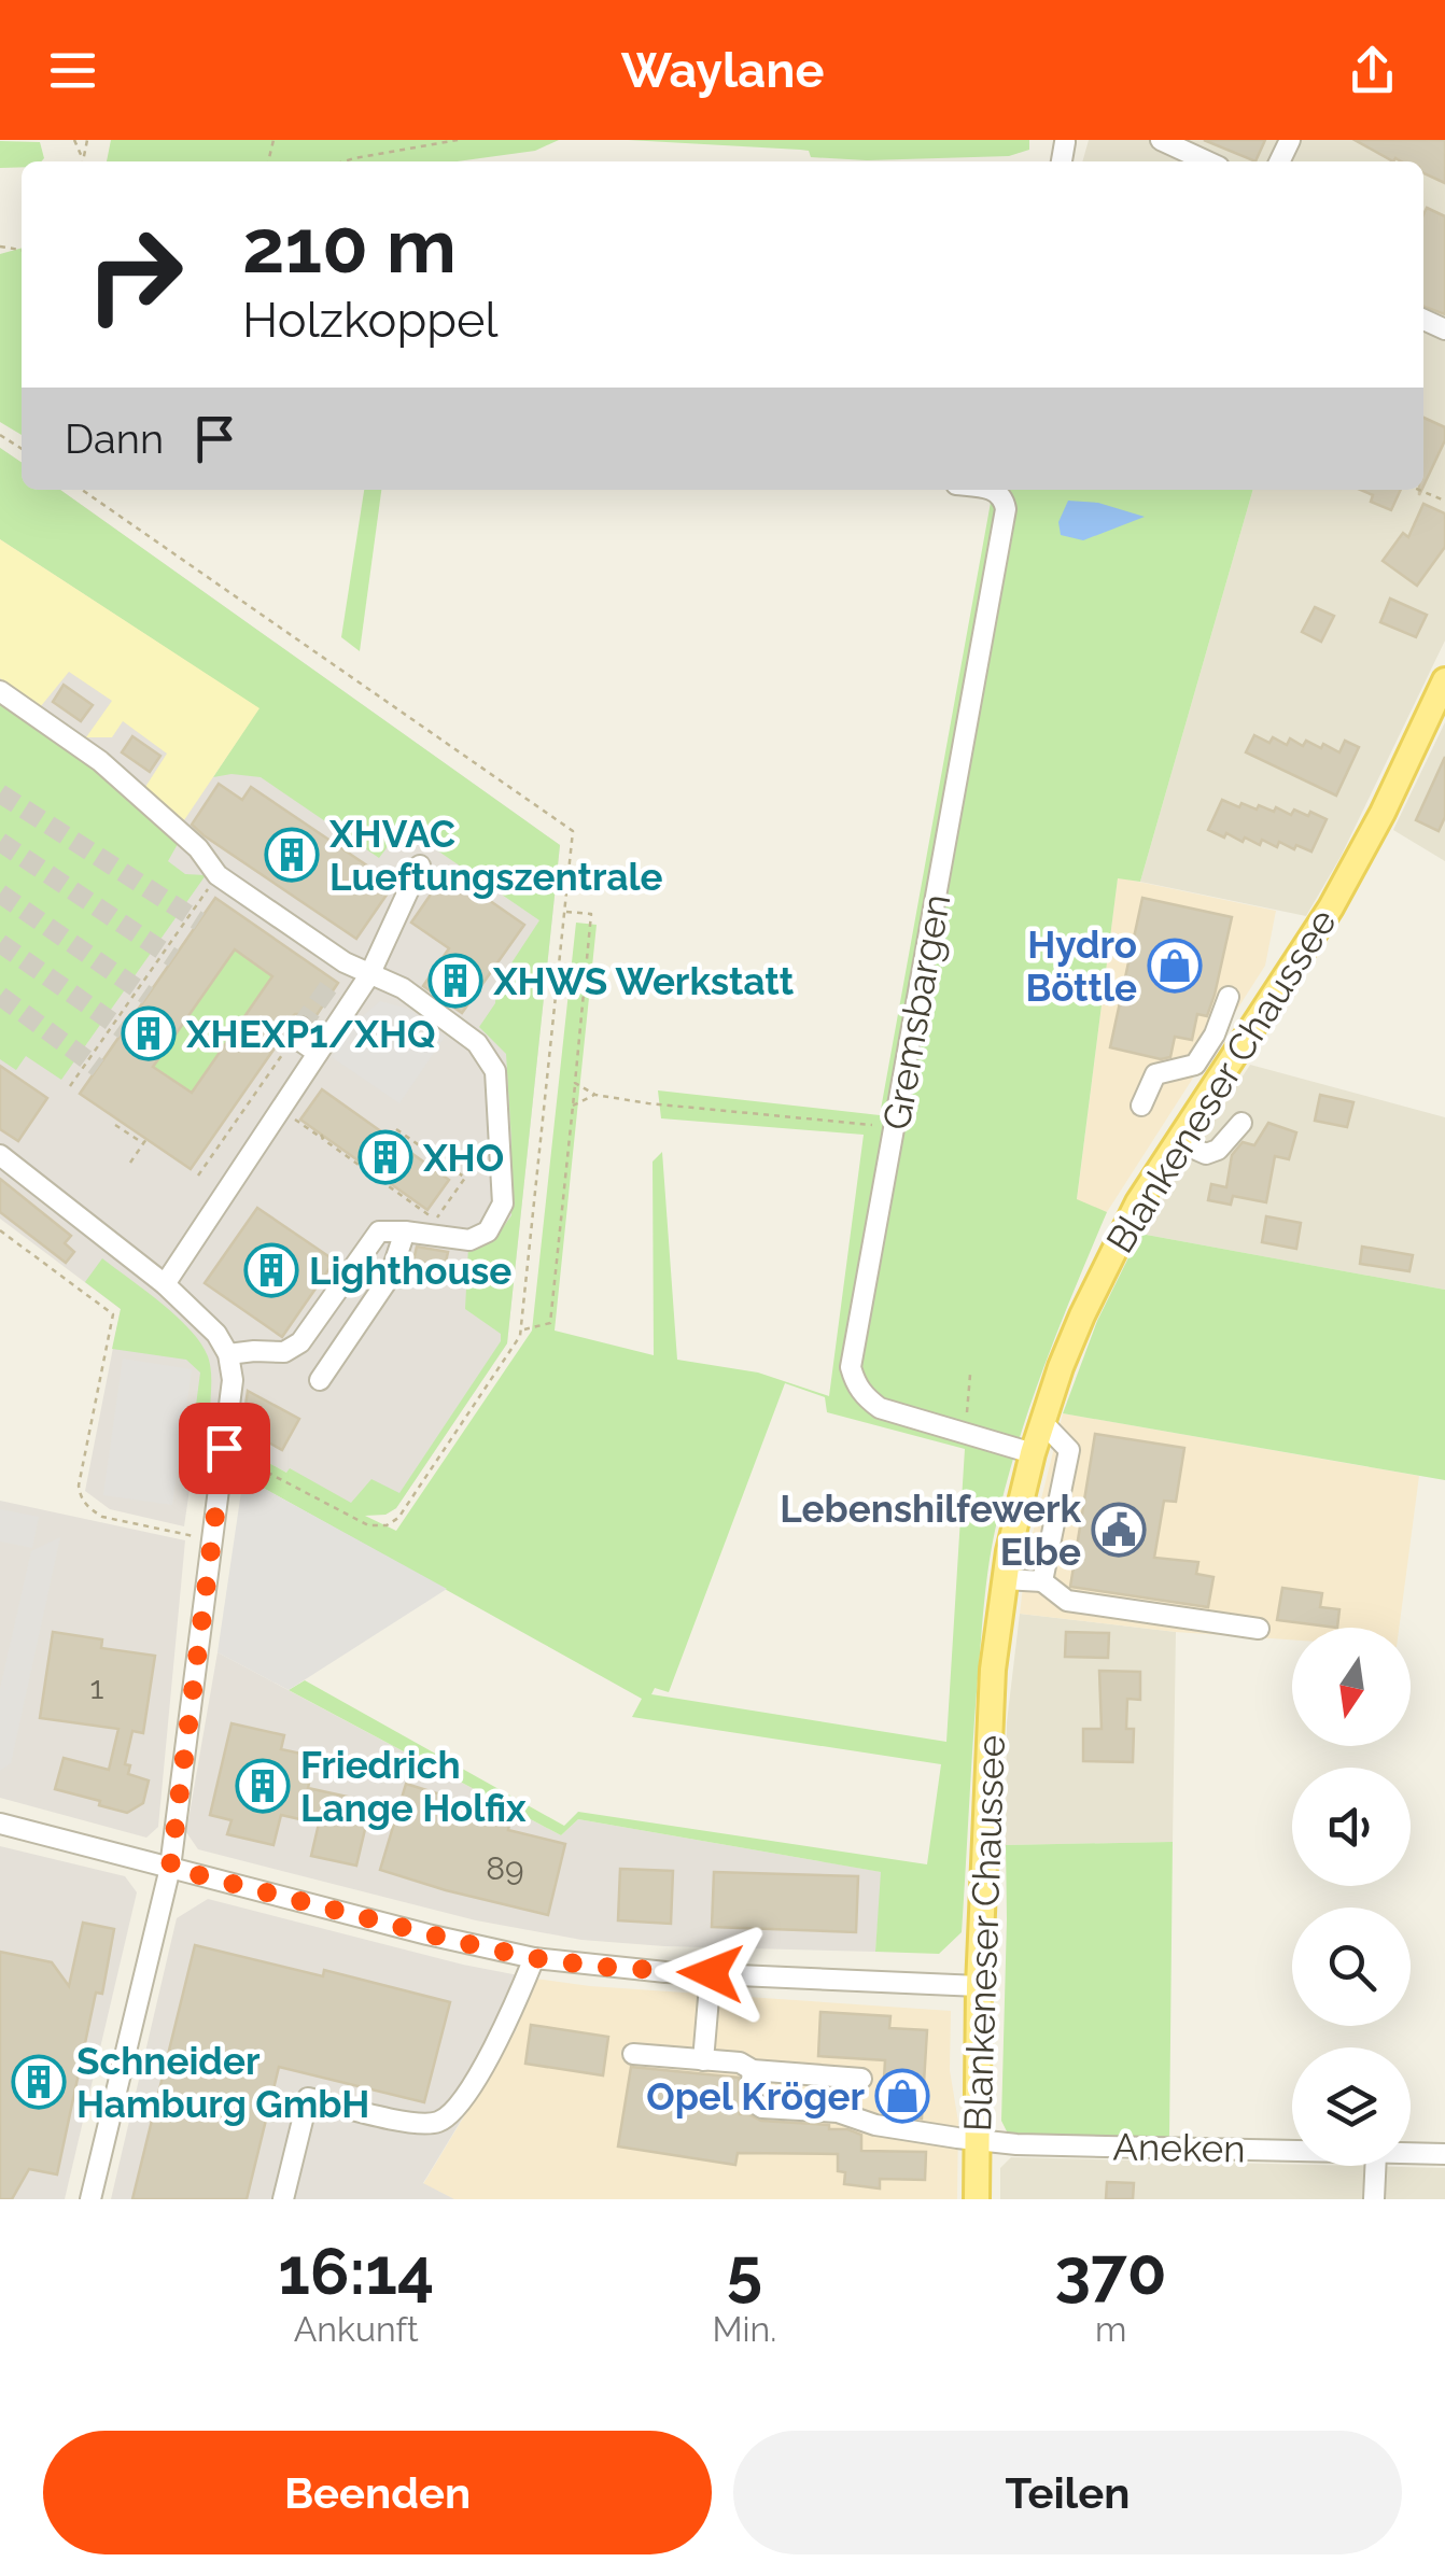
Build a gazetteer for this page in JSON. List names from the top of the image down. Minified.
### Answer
{"streets":{"main road":["Blankeneser Chaussee"],"street":["Gremsbargen","Aneken"]},"crossings":[["Gremsbargen","Blankeneser Chaussee"],["Blankeneser Chaussee","Aneken"]],"places":{"building":["XHVAC Lueftungszentrale","XHWS Werkstatt","XHEXP1/XHQ","XHO","Lighthouse","Friedrich Lange Holfix","Schneider Hamburg GmbH"],"shop":["Hydro Böttle","Opel Kröger"],"public building":["Lebenshilfewerk Elbe"]},"house_numbers":["1","89"],"north":"bottom","page":{"header":"Waylane","turn":["210 m","Holzkoppel"],"then":"Dann","eta":["16:14","Ankunft","5","Min.","370","m"],"buttons":["Beenden","Teilen"]}}
